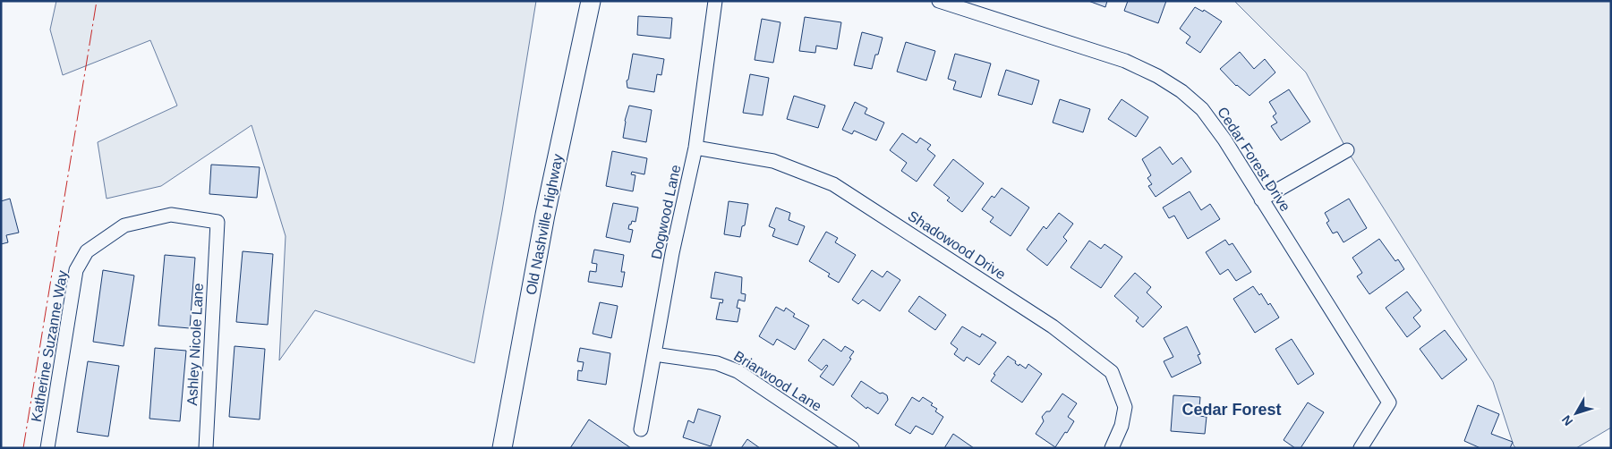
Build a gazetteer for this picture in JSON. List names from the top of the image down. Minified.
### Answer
{"streets":{"main road":["Old Nashville Highway"],"street":["Cedar Forest Drive","Dogwood Lane","Shadowood Drive","Ashley Nicole Lane","Katherine Suzanne Way","Briarwood Lane"]},"crossings":[["Dogwood Lane","Shadowood Drive"],["Dogwood Lane","Briarwood Lane"],["Ashley Nicole Lane","Katherine Suzanne Way"]],"districts":["Cedar Forest"],"north":"bottom left"}
